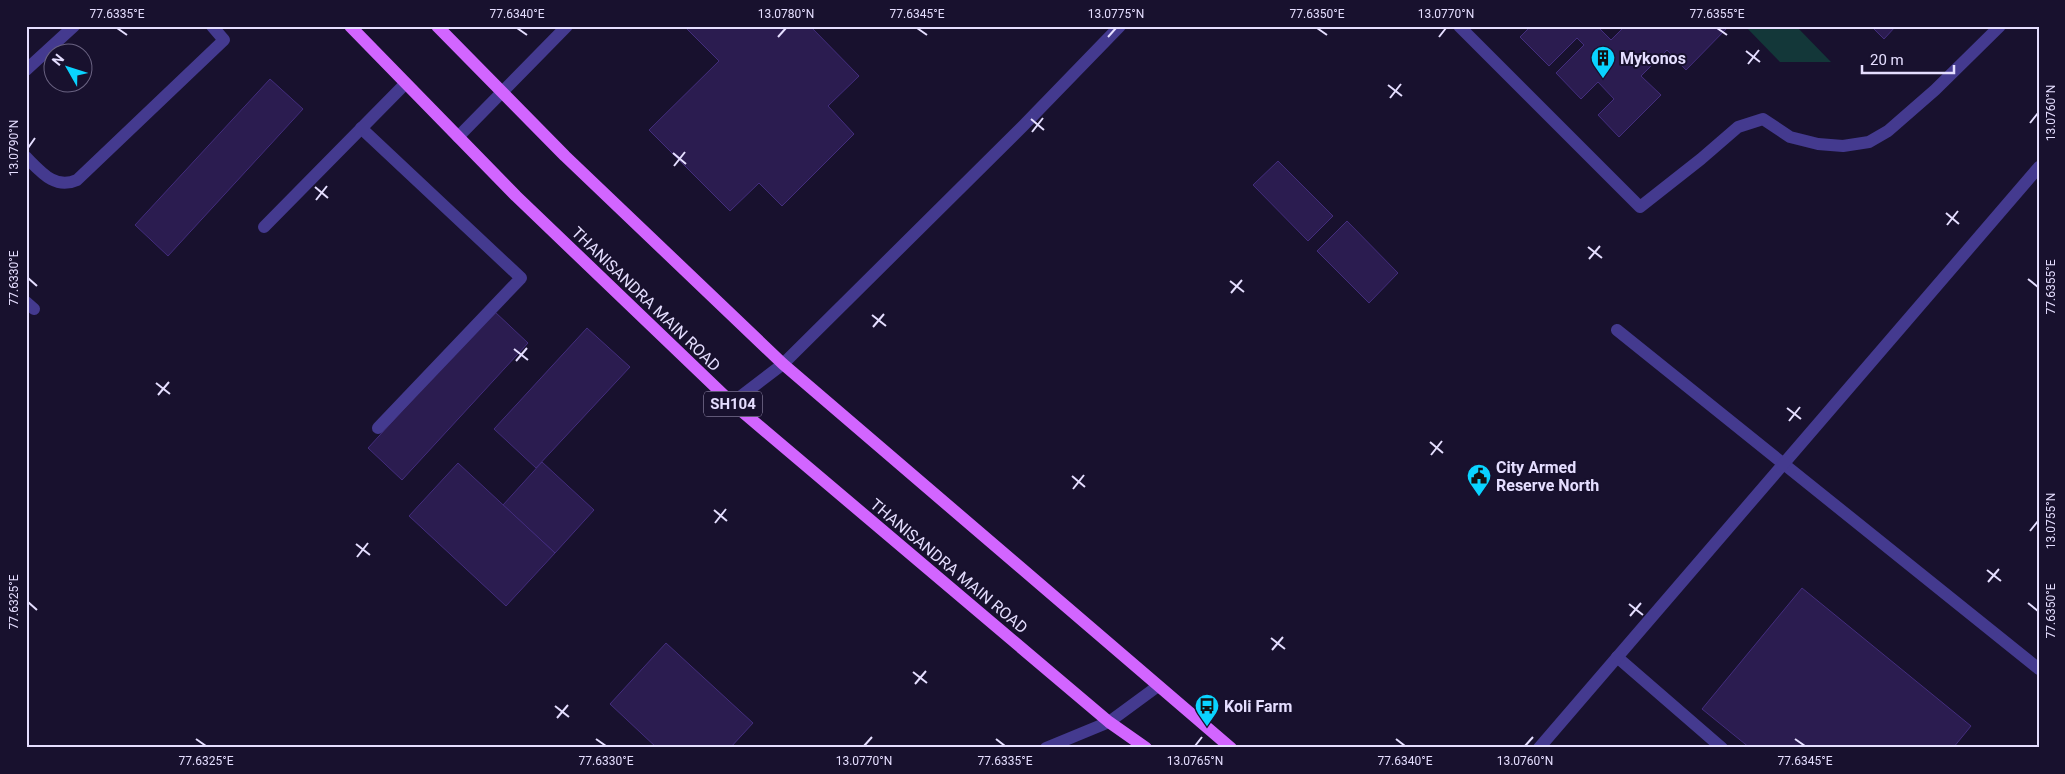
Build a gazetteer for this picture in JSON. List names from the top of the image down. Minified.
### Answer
{"streets":{"main road":["THANISANDRA MAIN ROAD","SH104"]},"places":{"building":["Mykonos"],"public building":["City Armed Reserve North"],"bus stop":["Koli Farm"]},"scale_bar":"20 m","north":"top left","coordinates":["77.6335°E","77.6340°E","13.0780°N","77.6345°E","13.0775°N","77.6350°E","13.0770°N","77.6355°E","13.0760°N","13.0790°N","77.6330°E","13.0755°N","77.6325°E","13.0765°N"]}
